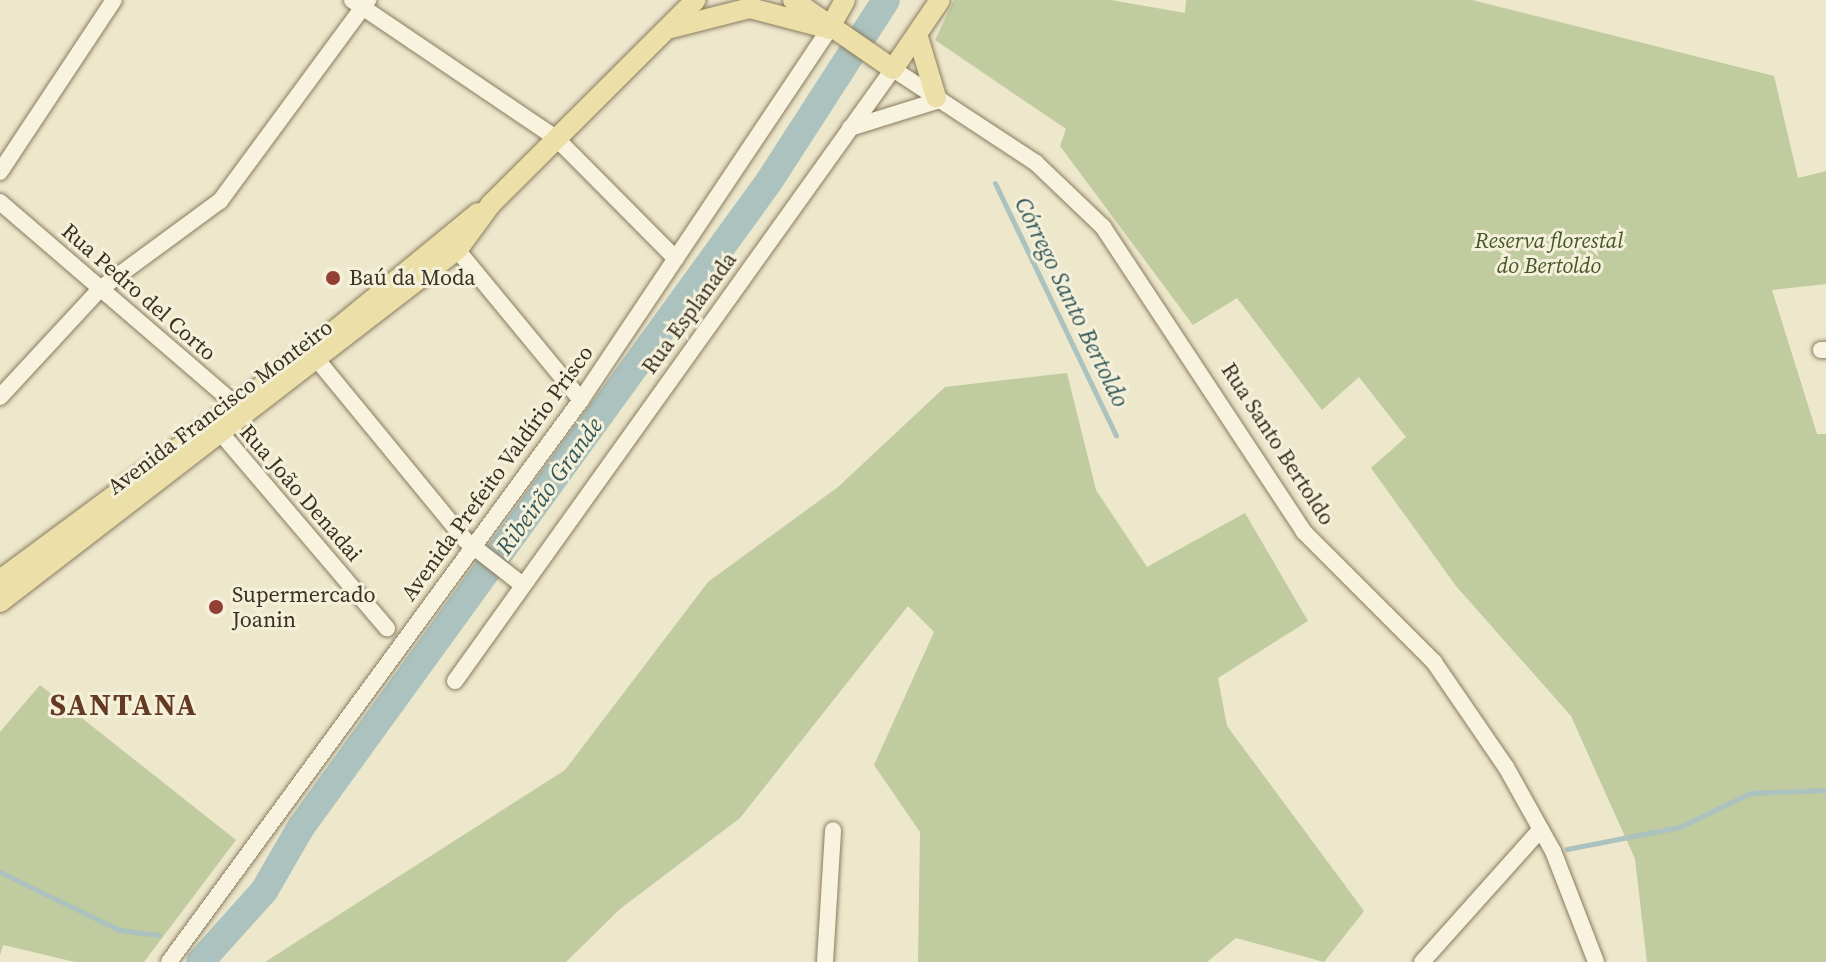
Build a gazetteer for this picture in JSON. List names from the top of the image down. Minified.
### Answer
{"streets":{"main road":["Avenida Francisco Monteiro","Rua Santo Bertoldo","Avenida Prefeito Valdírio Prisco"],"street":["Rua Pedro del Corto","Rua Esplanada","Rua João Denadai"]},"crossings":[["Rua Pedro del Corto","Avenida Francisco Monteiro"],["Rua Esplanada","Rua Santo Bertoldo"],["Avenida Francisco Monteiro","Rua João Denadai"],["Rua Santo Bertoldo","Avenida Prefeito Valdírio Prisco"]],"districts":["SANTANA"],"water":["Córrego Santo Bertoldo","Ribeirão Grande"],"parks":["Reserva florestal do Bertoldo"],"places":["Baú da Moda","Supermercado Joanin"]}
